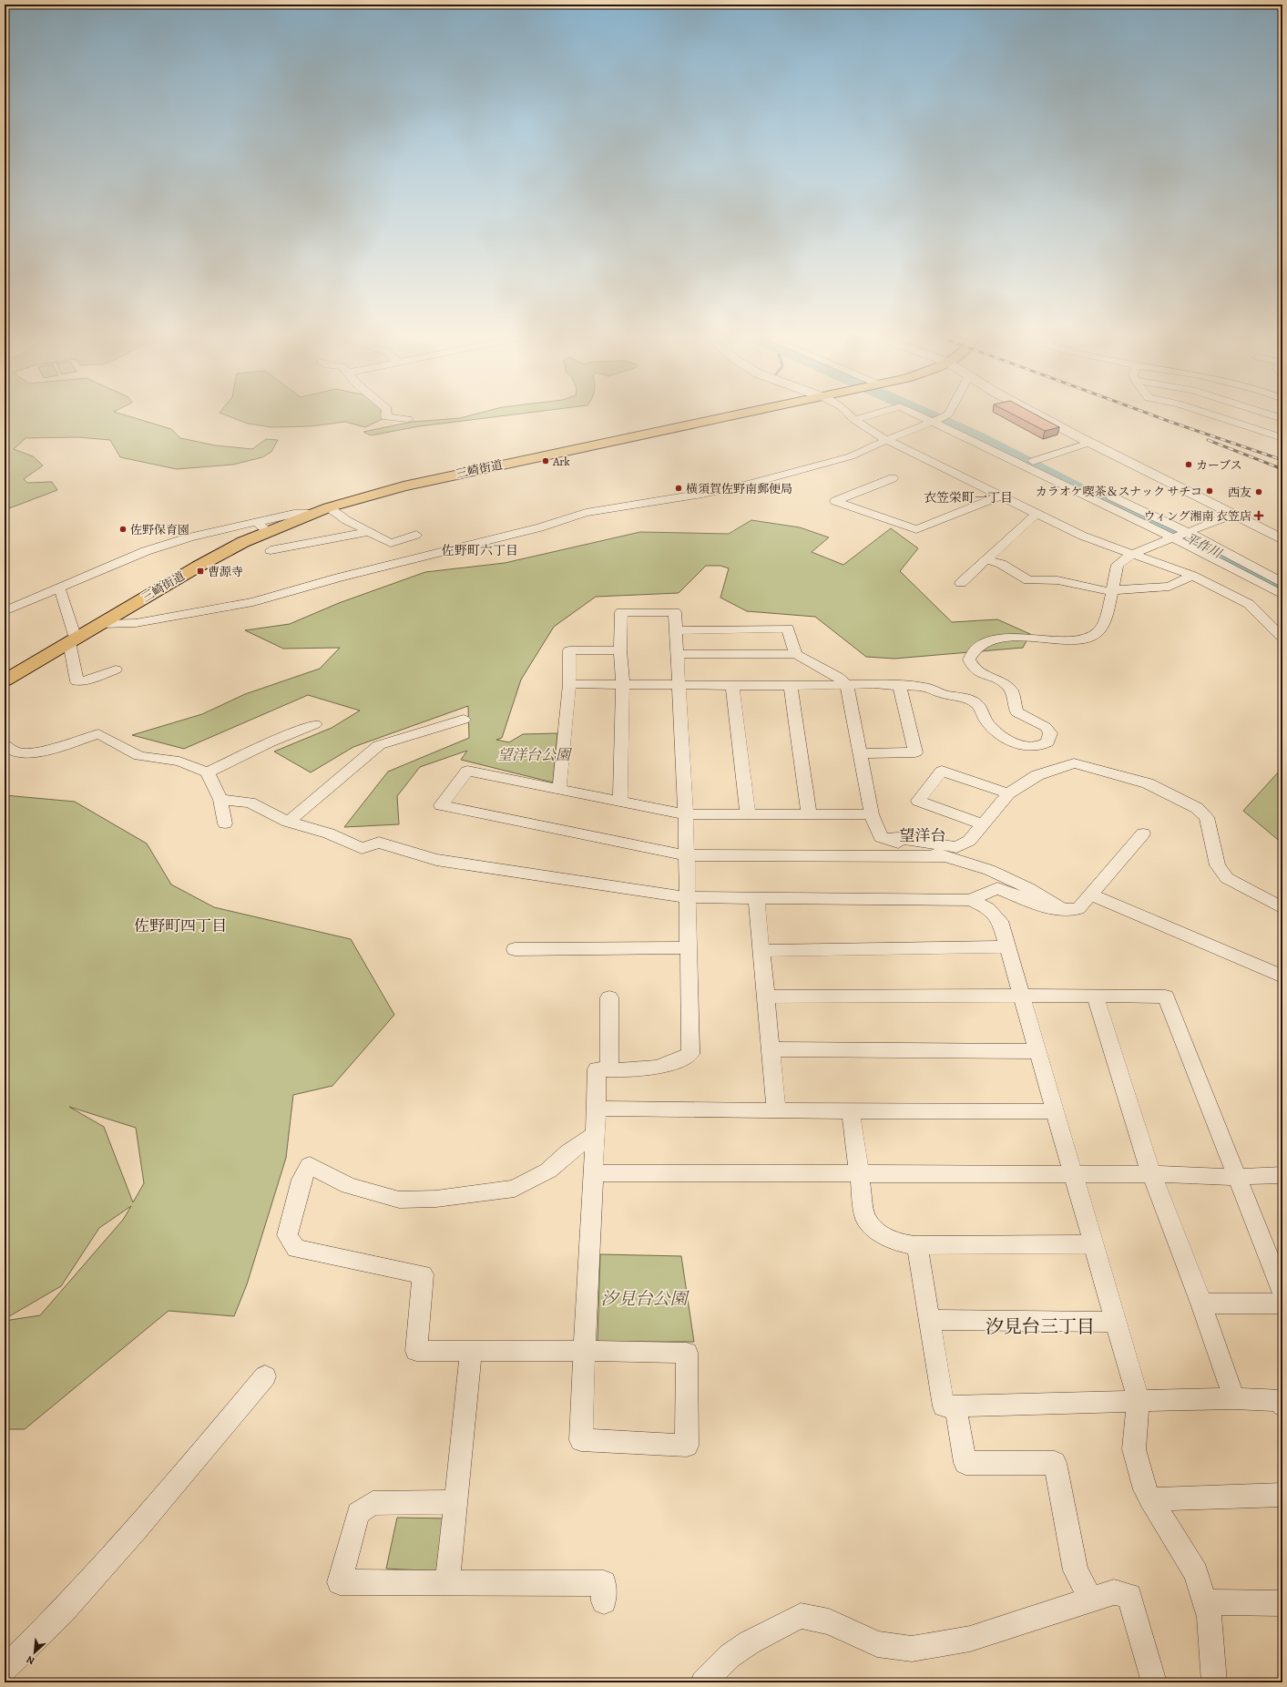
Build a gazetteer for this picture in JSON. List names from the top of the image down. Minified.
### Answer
{"streets":{"main road":["三崎街道"]},"districts":["衣笠栄町一丁目","佐野町六丁目","望洋台","佐野町四丁目","汐見台三丁目"],"water":["平作川"],"parks":["望洋台公園","汐見台公園"],"places":{"other":["Ark","カーブス","横須賀佐野南郵便局","カラオケ喫茶＆スナック サチコ","西友","佐野保育園"],"health":["ウィング湘南 衣笠店"],"transit":["曹源寺"]},"north":"bottom left"}
